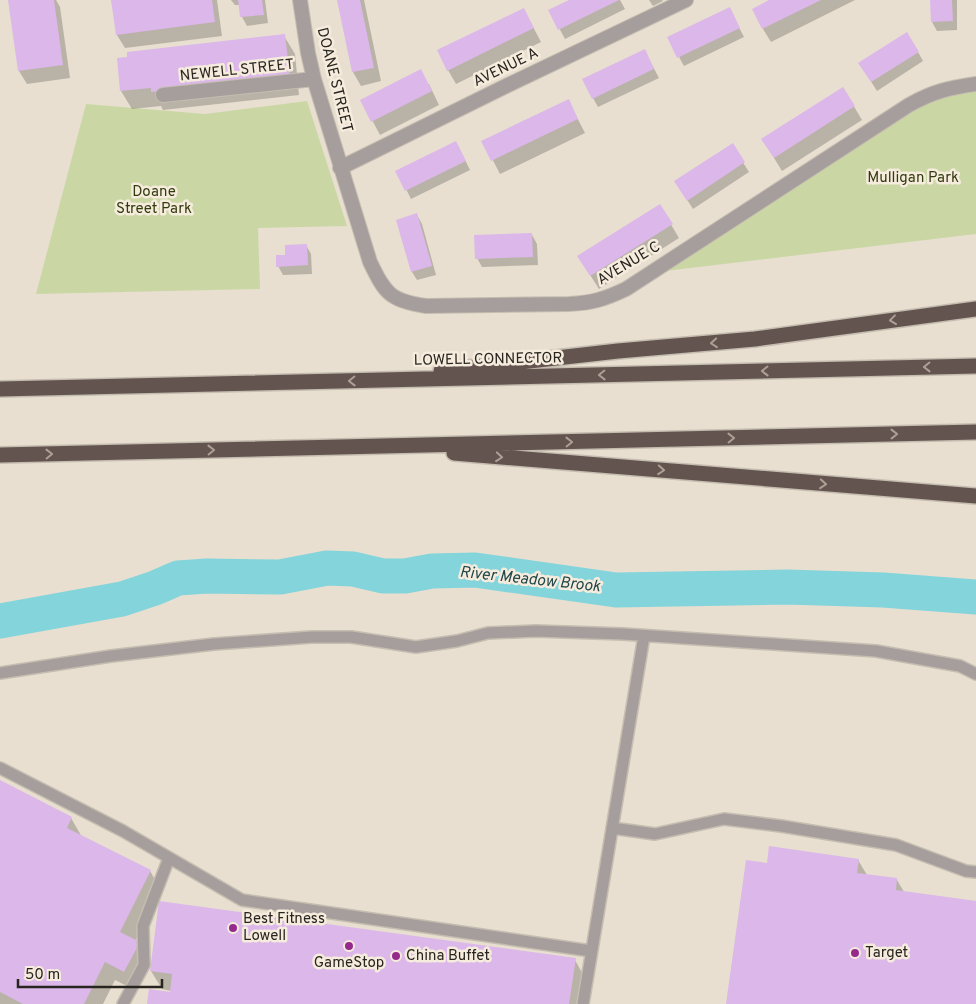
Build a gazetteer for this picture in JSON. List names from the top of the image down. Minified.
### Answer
{"streets":{"highway":["LOWELL CONNECTOR"],"street":["AVENUE A","NEWELL STREET","DOANE STREET","AVENUE C"]},"crossings":[["AVENUE A","DOANE STREET"],["AVENUE A","AVENUE C"],["NEWELL STREET","DOANE STREET"],["DOANE STREET","AVENUE C"]],"water":["River Meadow Brook"],"parks":["Mulligan Park","Doane Street Park"],"places":["Best Fitness Lowell","GameStop","Target","China Buffet"],"scale_bar":"50 m"}
